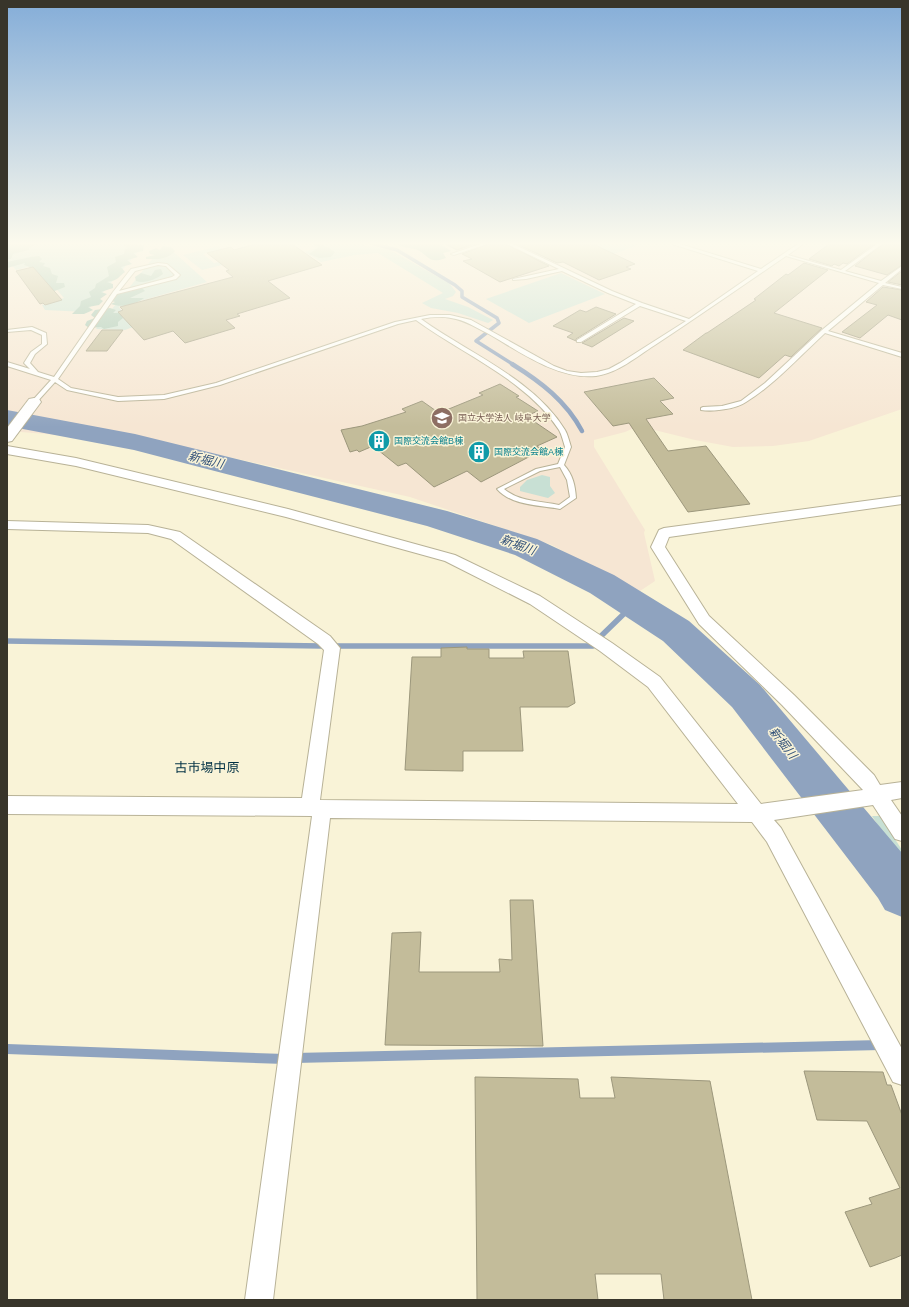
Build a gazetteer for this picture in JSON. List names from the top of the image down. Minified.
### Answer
{"districts":["古市場中原"],"water":["新堀川"],"places":{"school or university":["国立大学法人 岐阜大学"],"building":["国際交流会館B棟","国際交流会館A棟"]}}
